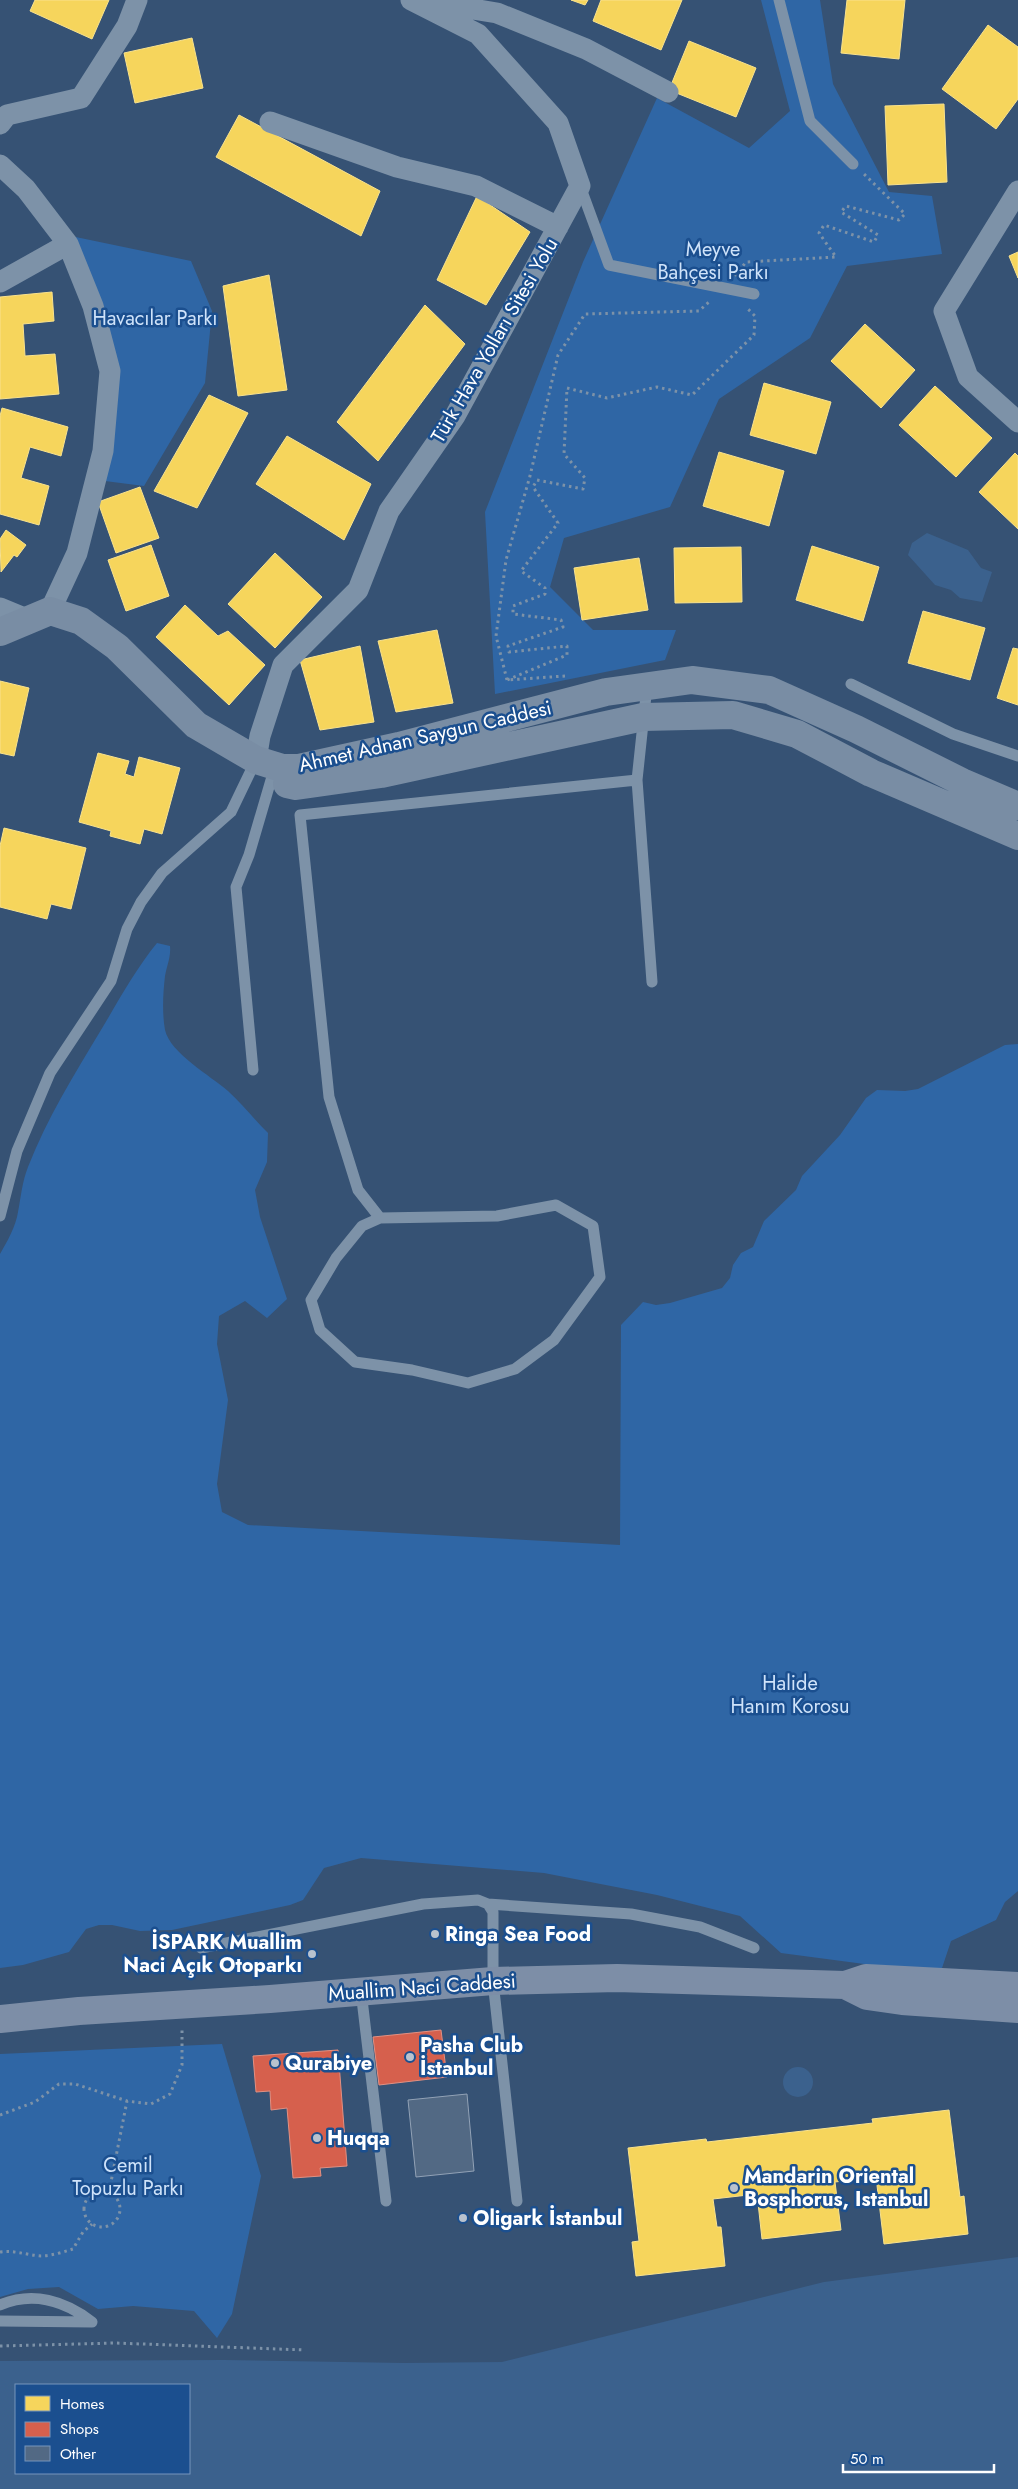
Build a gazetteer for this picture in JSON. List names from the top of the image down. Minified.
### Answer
{"streets":{"main road":["Ahmet Adnan Saygun Caddesi","Muallim Naci Caddesi"],"street":["Türk Hava Yolları Sitesi Yolu"]},"crossings":[["Türk Hava Yolları Sitesi Yolu","Ahmet Adnan Saygun Caddesi"]],"parks":["Meyve Bahçesi Parkı","Havacılar Parkı","Halide Hanım Korosu","Cemil Topuzlu Parkı"],"places":["Ringa Sea Food","İSPARK Muallim Naci Açık Otoparkı","Pasha Club İstanbul","Qurabiye","Huqqa","Mandarin Oriental Bosphorus, Istanbul","Oligark İstanbul"],"legend":["Homes","Shops","Other"],"scale_bar":"50 m"}
